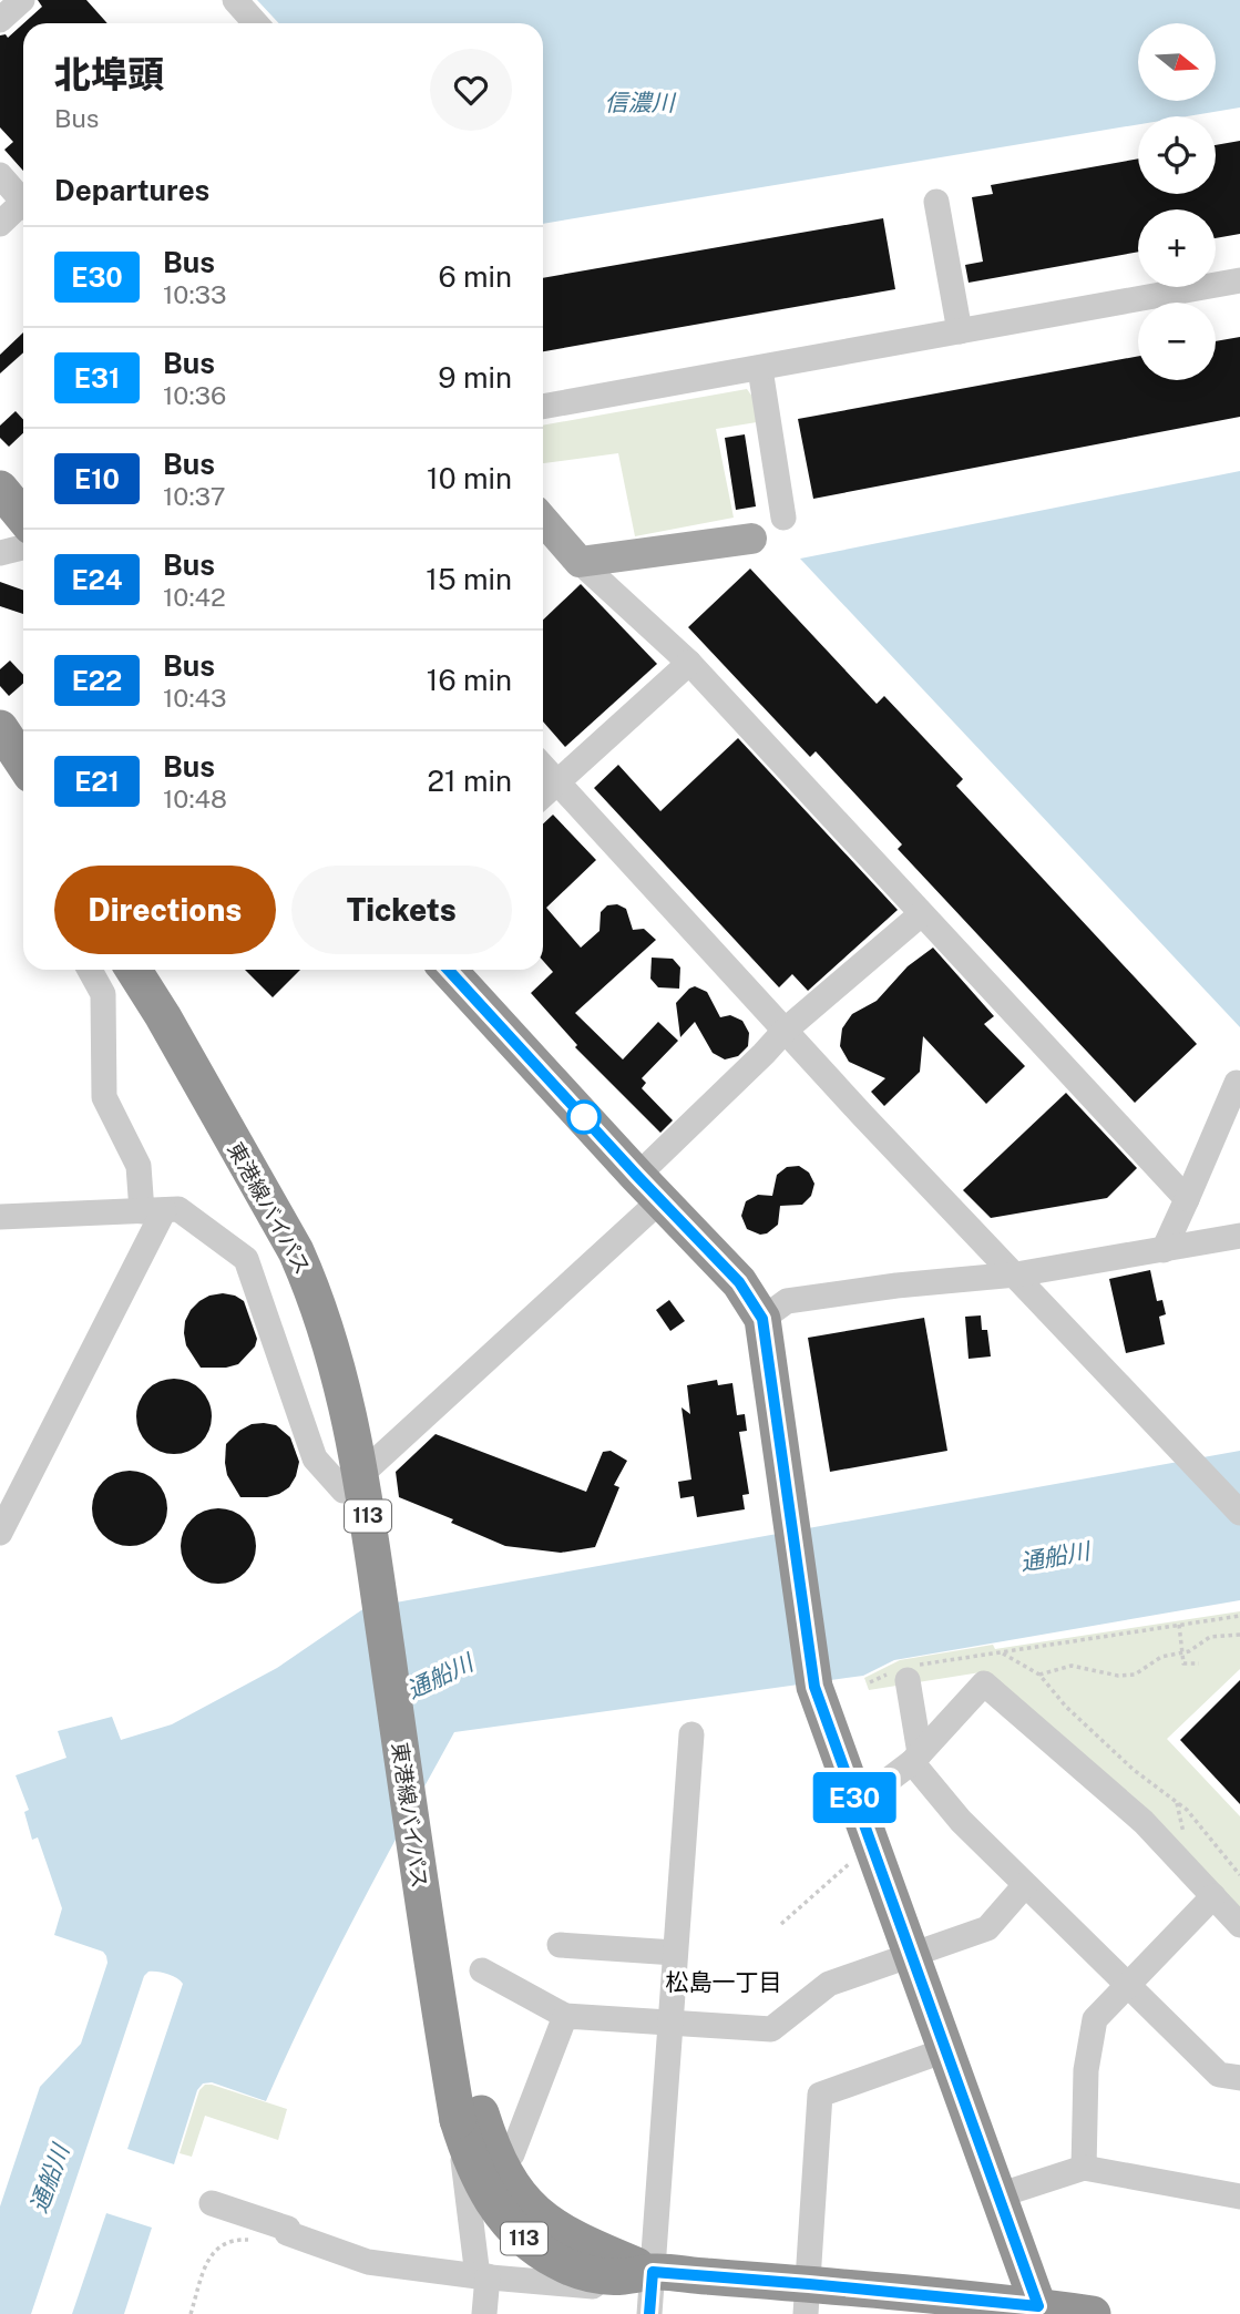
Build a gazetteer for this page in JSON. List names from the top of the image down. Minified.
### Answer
{"streets":{"highway":["東港線バイパス","113"]},"crossings":[["東港線バイパス","113"]],"districts":["松島一丁目"],"water":["信濃川","通船川"],"lines":["bus line E30"],"north":"right","page":{"on_map":"E30","map_buttons":["+","−"],"heading":[["北埠頭","Bus"],"Departures"],"list":[{"mark":"E30","name":"Bus","note":"10:33","value":"6 min"},{"mark":"E31","name":"Bus","note":"10:36","value":"9 min"},{"mark":"E10","name":"Bus","note":"10:37","value":"10 min"},{"mark":"E24","name":"Bus","note":"10:42","value":"15 min"},{"mark":"E22","name":"Bus","note":"10:43","value":"16 min"},{"mark":"E21","name":"Bus","note":"10:48","value":"21 min"}],"buttons":["Directions","Tickets"]}}
